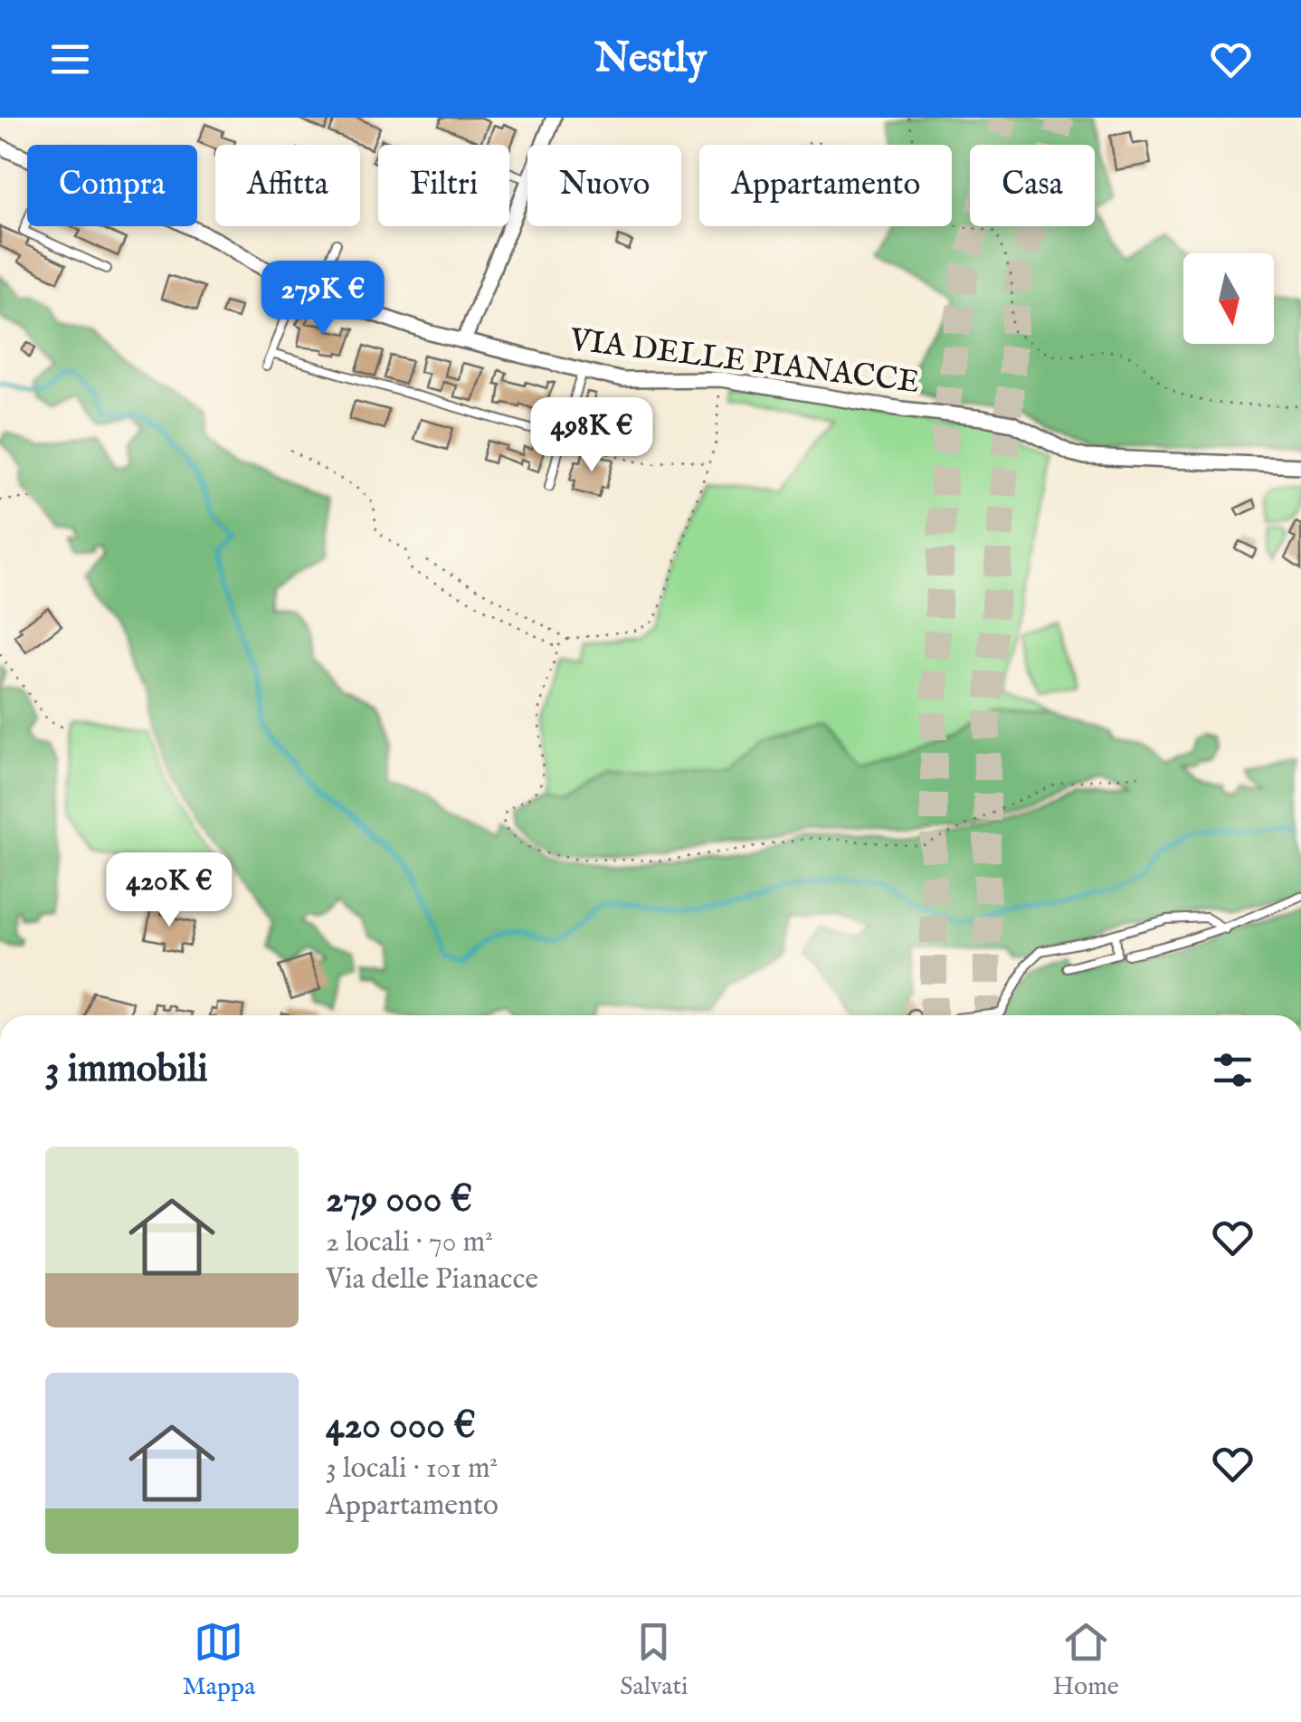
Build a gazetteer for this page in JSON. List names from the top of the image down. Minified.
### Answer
{"streets":{"street":["VIA DELLE PIANACCE"]},"north":"bottom","page":{"header":"Nestly","chip":["Compra","Affitta","Filtri","Nuovo","Appartamento","Casa"],"price":["279K €","498K €","420K €"],"heading":"3 immobili","list":[{"name":"279 000 €","note":"2 locali · 70 m² · Via delle Pianacce"},{"name":"420 000 €","note":"3 locali · 101 m² · Appartamento"}],"tabs":["Mappa","Salvati","Home"]}}
